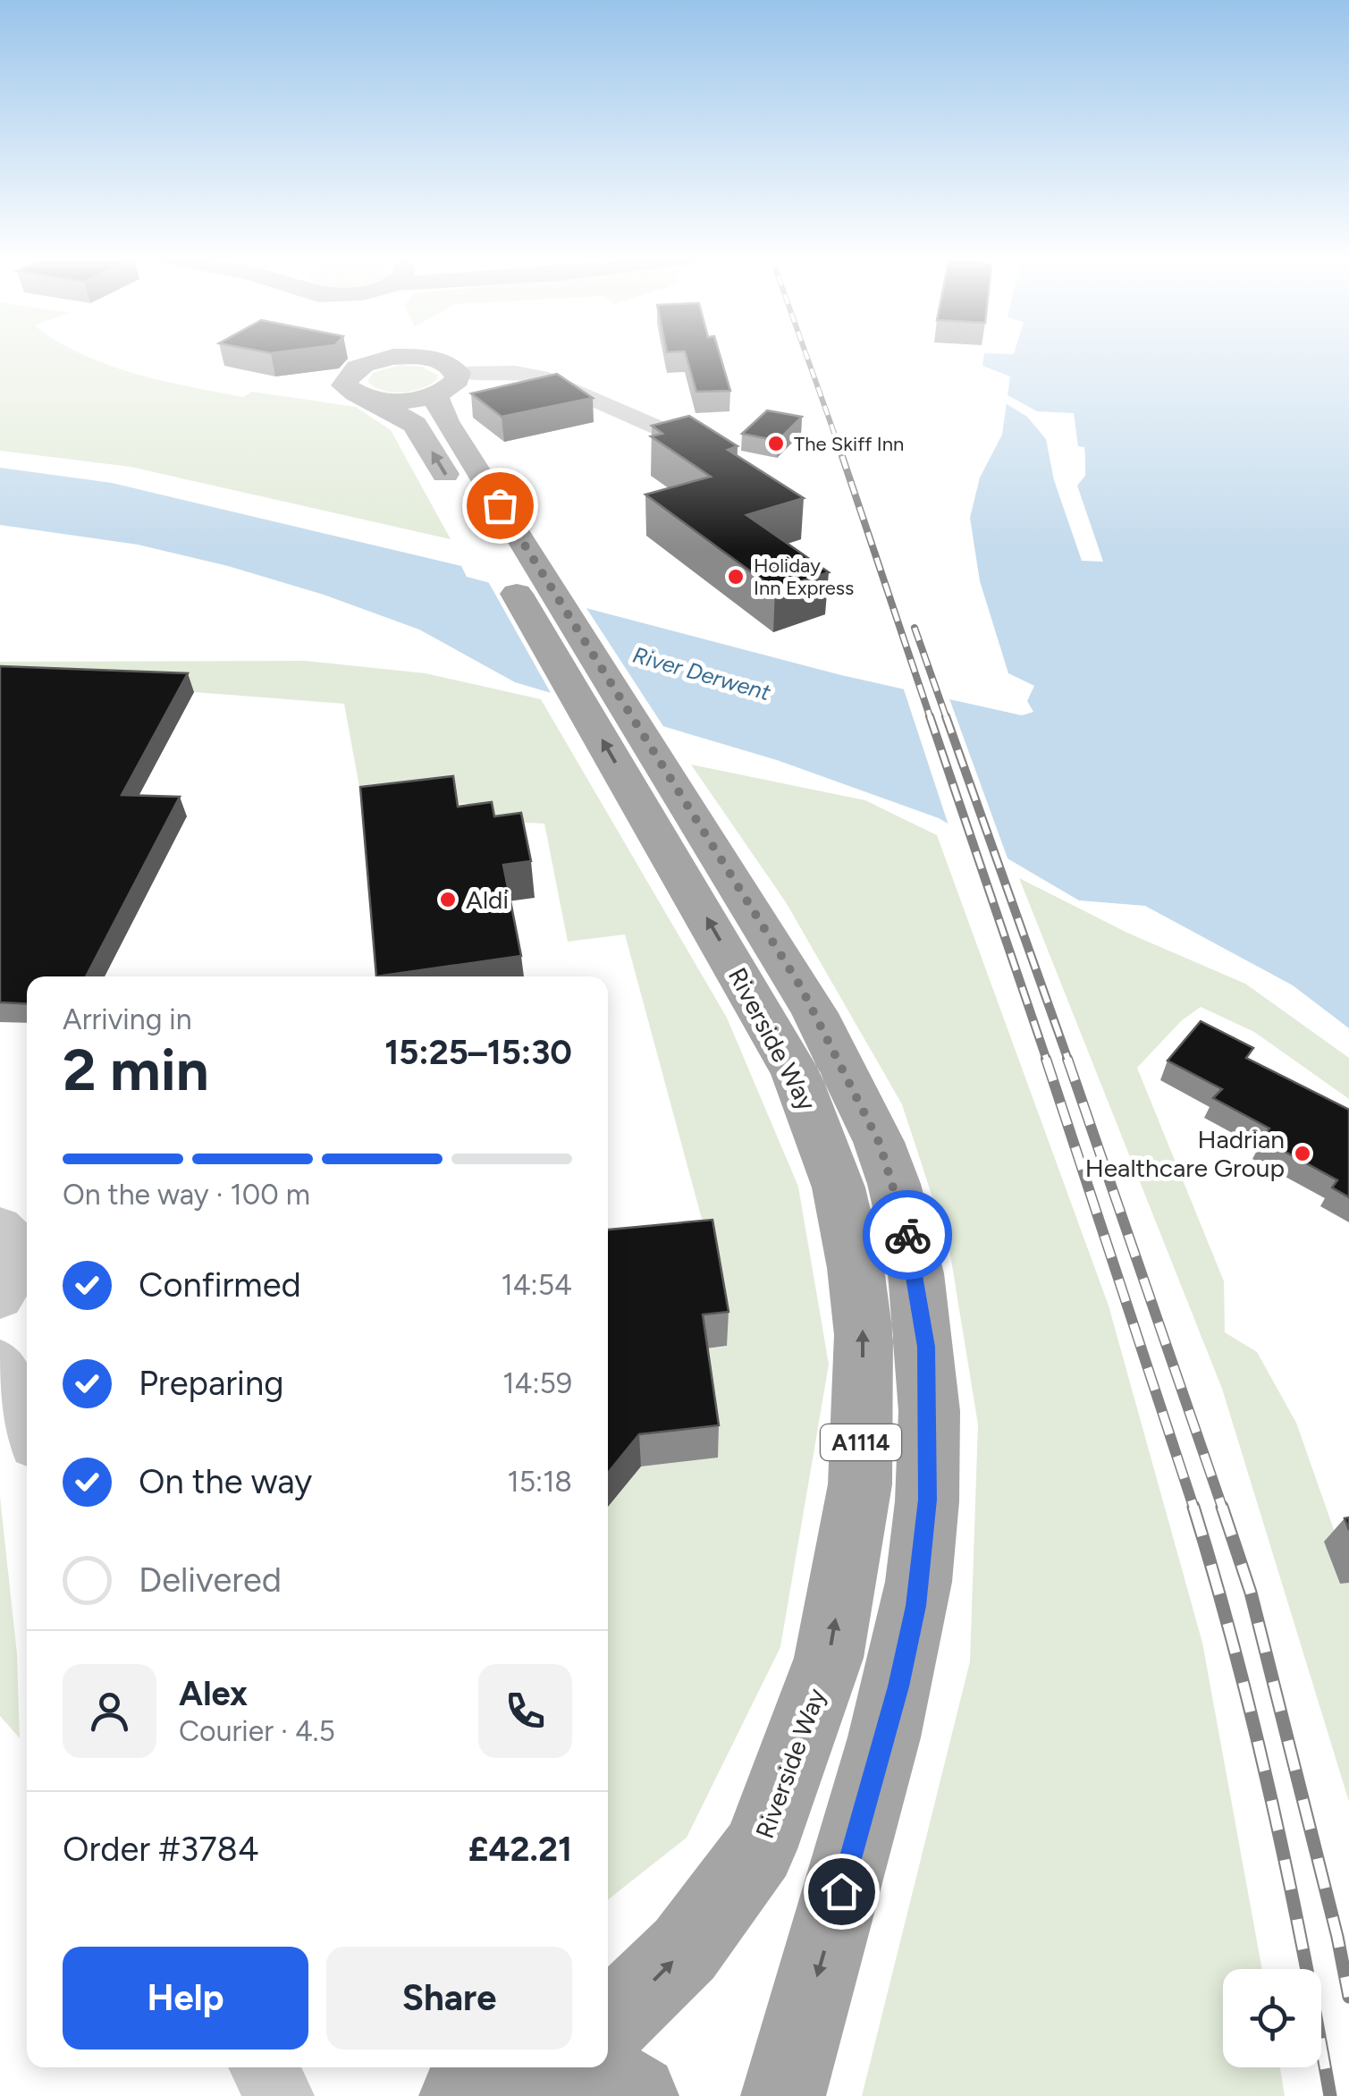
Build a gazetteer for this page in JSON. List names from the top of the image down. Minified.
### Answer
{"streets":{"main road":["Riverside Way","A1114"]},"water":["River Derwent"],"places":["The Skiff Inn","Holiday Inn Express","Aldi","Hadrian Healthcare Group"],"page":{"heading":["2 min","Arriving in","15:25–15:30"],"panel":["Alex","Courier · 4.5","Order #3784","£42.21"],"bar":"On the way · 100 m","list":[["Confirmed","14:54"],["Preparing","14:59"],["On the way","15:18"],"Delivered"],"buttons":["Help","Share"]}}
